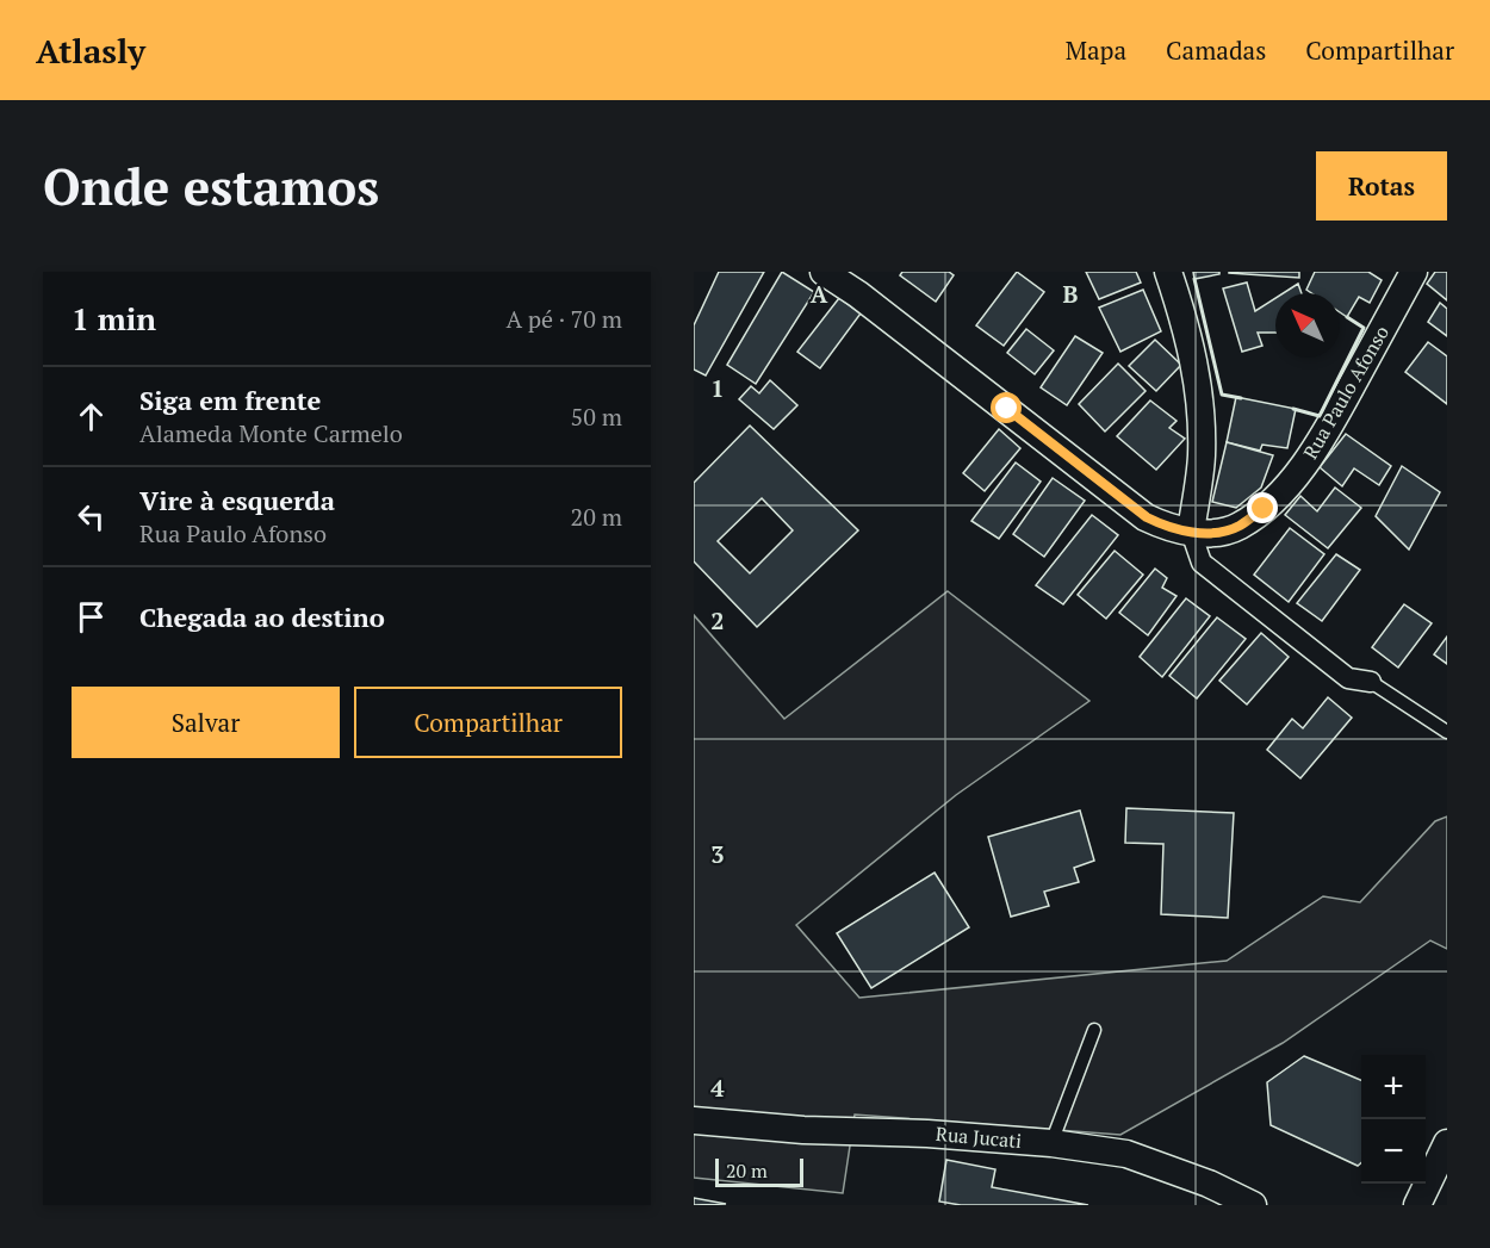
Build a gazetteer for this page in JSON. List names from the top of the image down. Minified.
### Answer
{"streets":{"street":["Rua Paulo Afonso","Rua Jucati"]},"scale_bar":"20 m","north":"top left","page":{"header":"Atlasly","nav":["Mapa","Camadas","Compartilhar"],"buttons":["Rotas",["Salvar","Compartilhar"]],"title":"Onde estamos","heading":["1 min","A pé · 70 m"],"list":[["Siga em frente","Alameda Monte Carmelo","50 m"],["Vire à esquerda","Rua Paulo Afonso","20 m"],"Chegada ao destino"],"map_buttons":["+","−"],"scale":"20 m"},"grid":{"columns":["A","B"],"rows":["1","2","3","4"]}}
